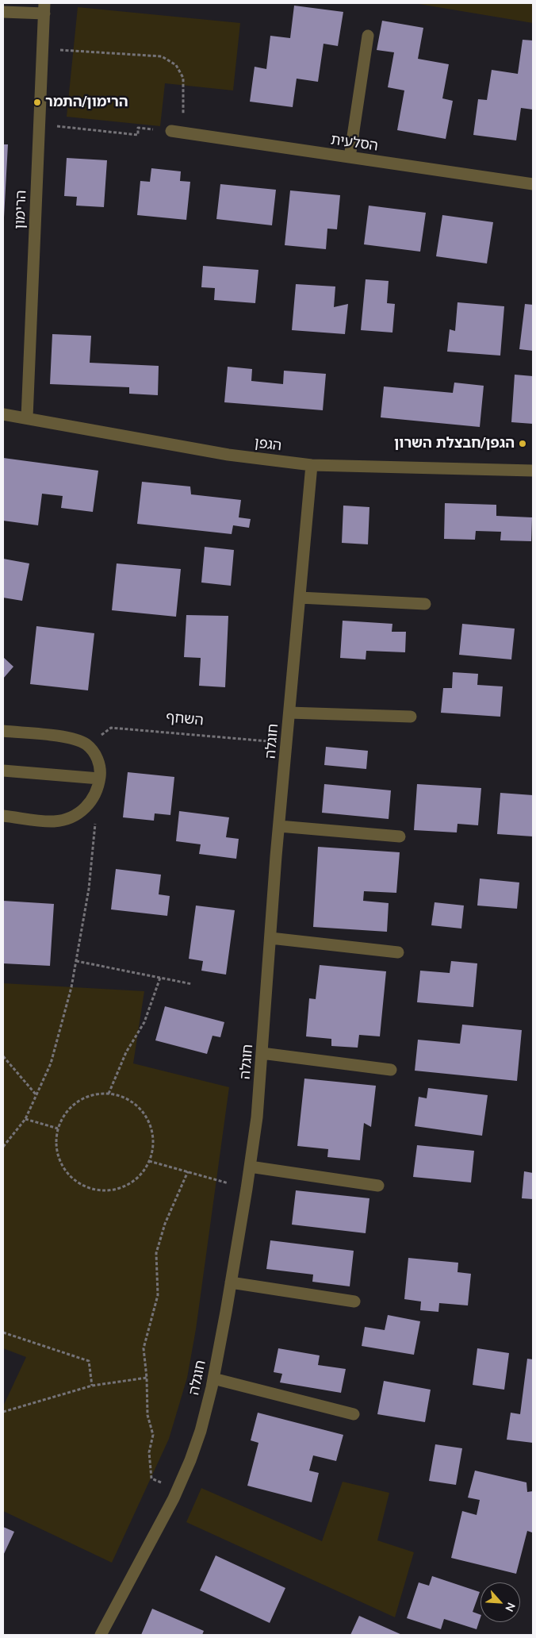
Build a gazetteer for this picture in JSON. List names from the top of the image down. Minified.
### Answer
{"streets":{"street":["הסלעית","הרימון","הגפן","חוגלה"],"path":["השחף"]},"crossings":[["הרימון","הגפן"],["הגפן","חוגלה"],["השחף","חוגלה"]],"places":["הרימון/התמר","הגפן/חבצלת השרון"],"north":"bottom right"}
